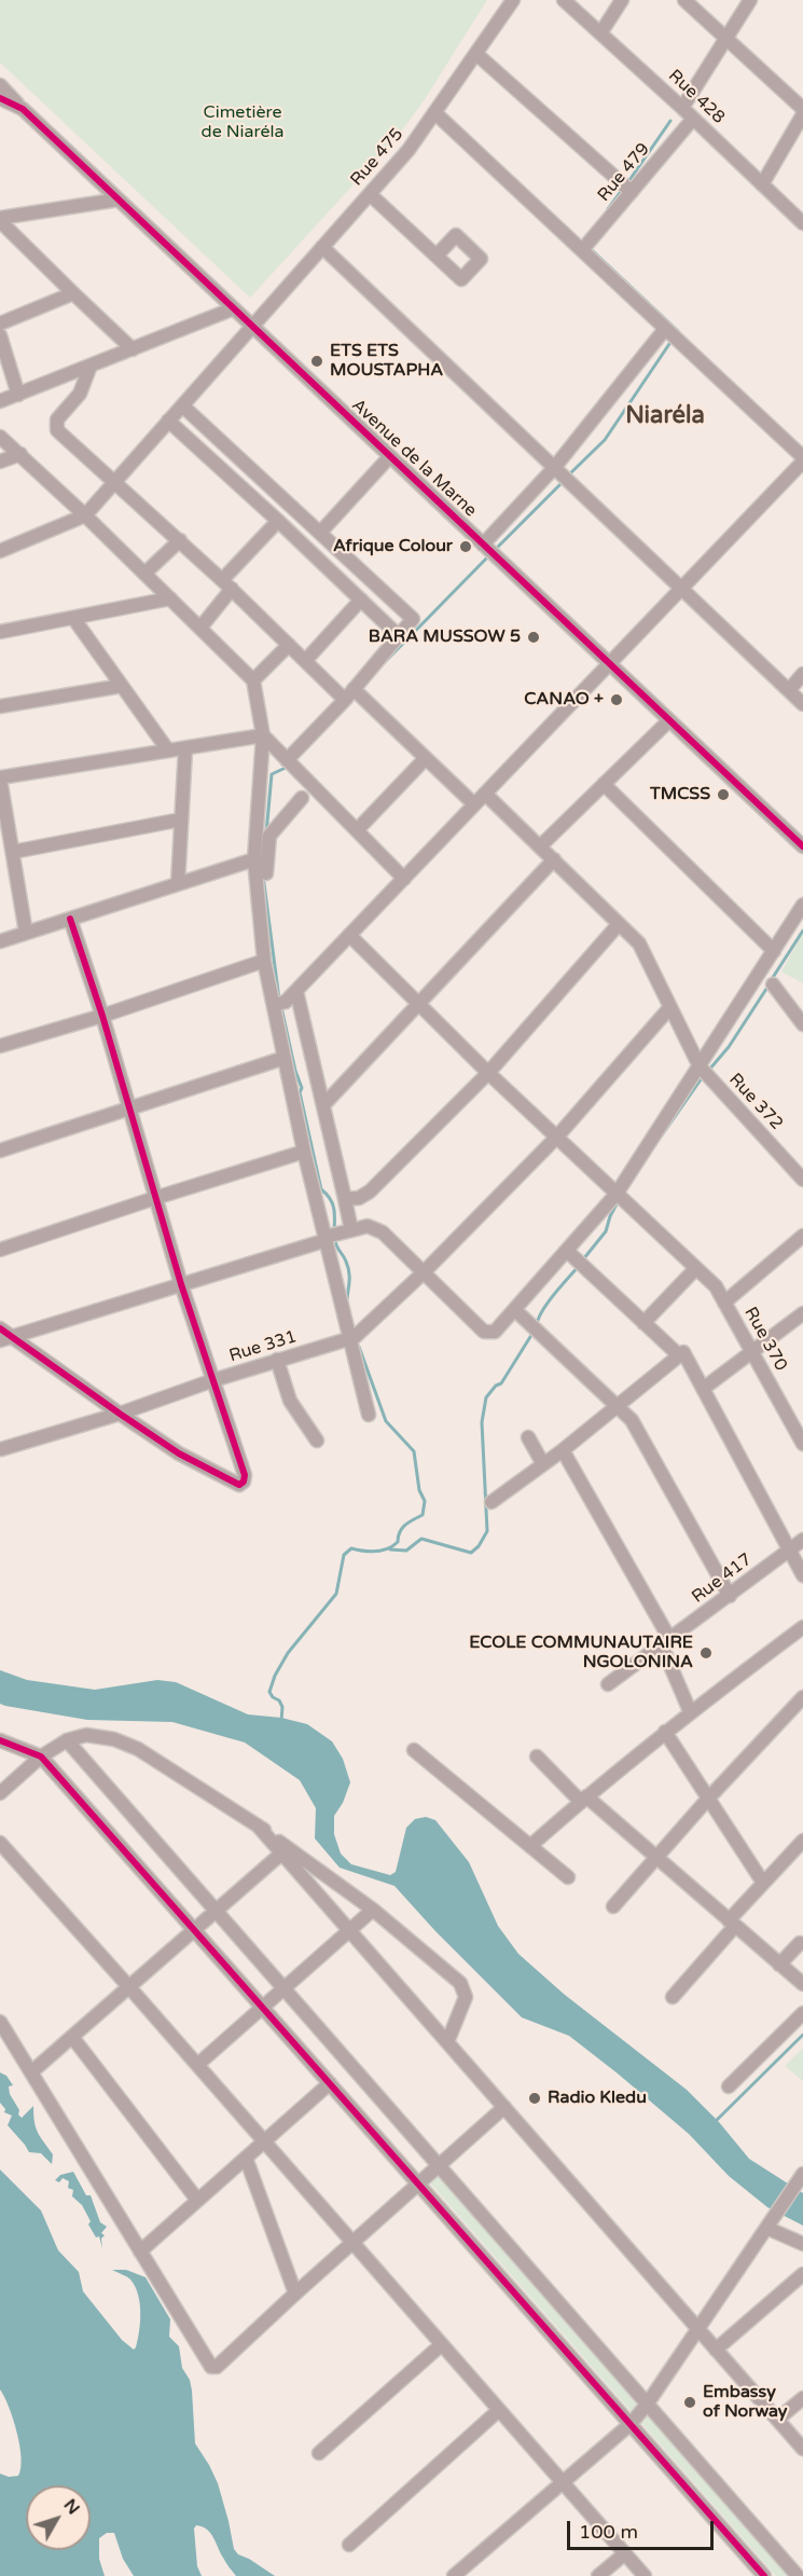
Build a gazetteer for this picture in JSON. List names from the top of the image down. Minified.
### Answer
{"streets":{"street":["Rue 428","Rue 475","Rue 479","Avenue de la Marne","Rue 372","Rue 370","Rue 331","Rue 417"]},"crossings":[["Rue 428","Rue 479"],["Rue 475","Avenue de la Marne"]],"districts":["Niaréla"],"parks":["Cimetière de Niaréla"],"places":["ETS ETS MOUSTAPHA","Afrique Colour","BARA MUSSOW 5","CANAO +","TMCSS","ECOLE COMMUNAUTAIRE NGOLONINA","Radio Kledu","Embassy of Norway"],"scale_bar":"100 m","north":"top right"}
